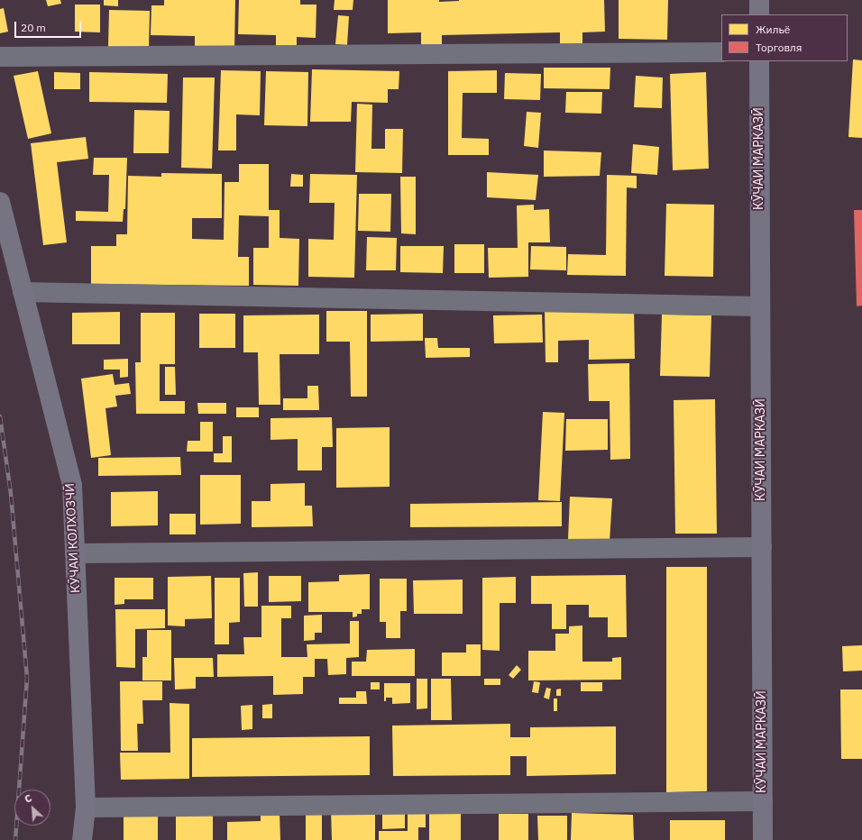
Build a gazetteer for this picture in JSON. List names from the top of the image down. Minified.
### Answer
{"streets":{"main road":["КӮЧАИ МАРКАЗӢ","КӮЧАИ КОЛХОЗЧӢ"]},"legend":["Жильё","Торговля"],"scale_bar":"20 m","north":"top left"}
